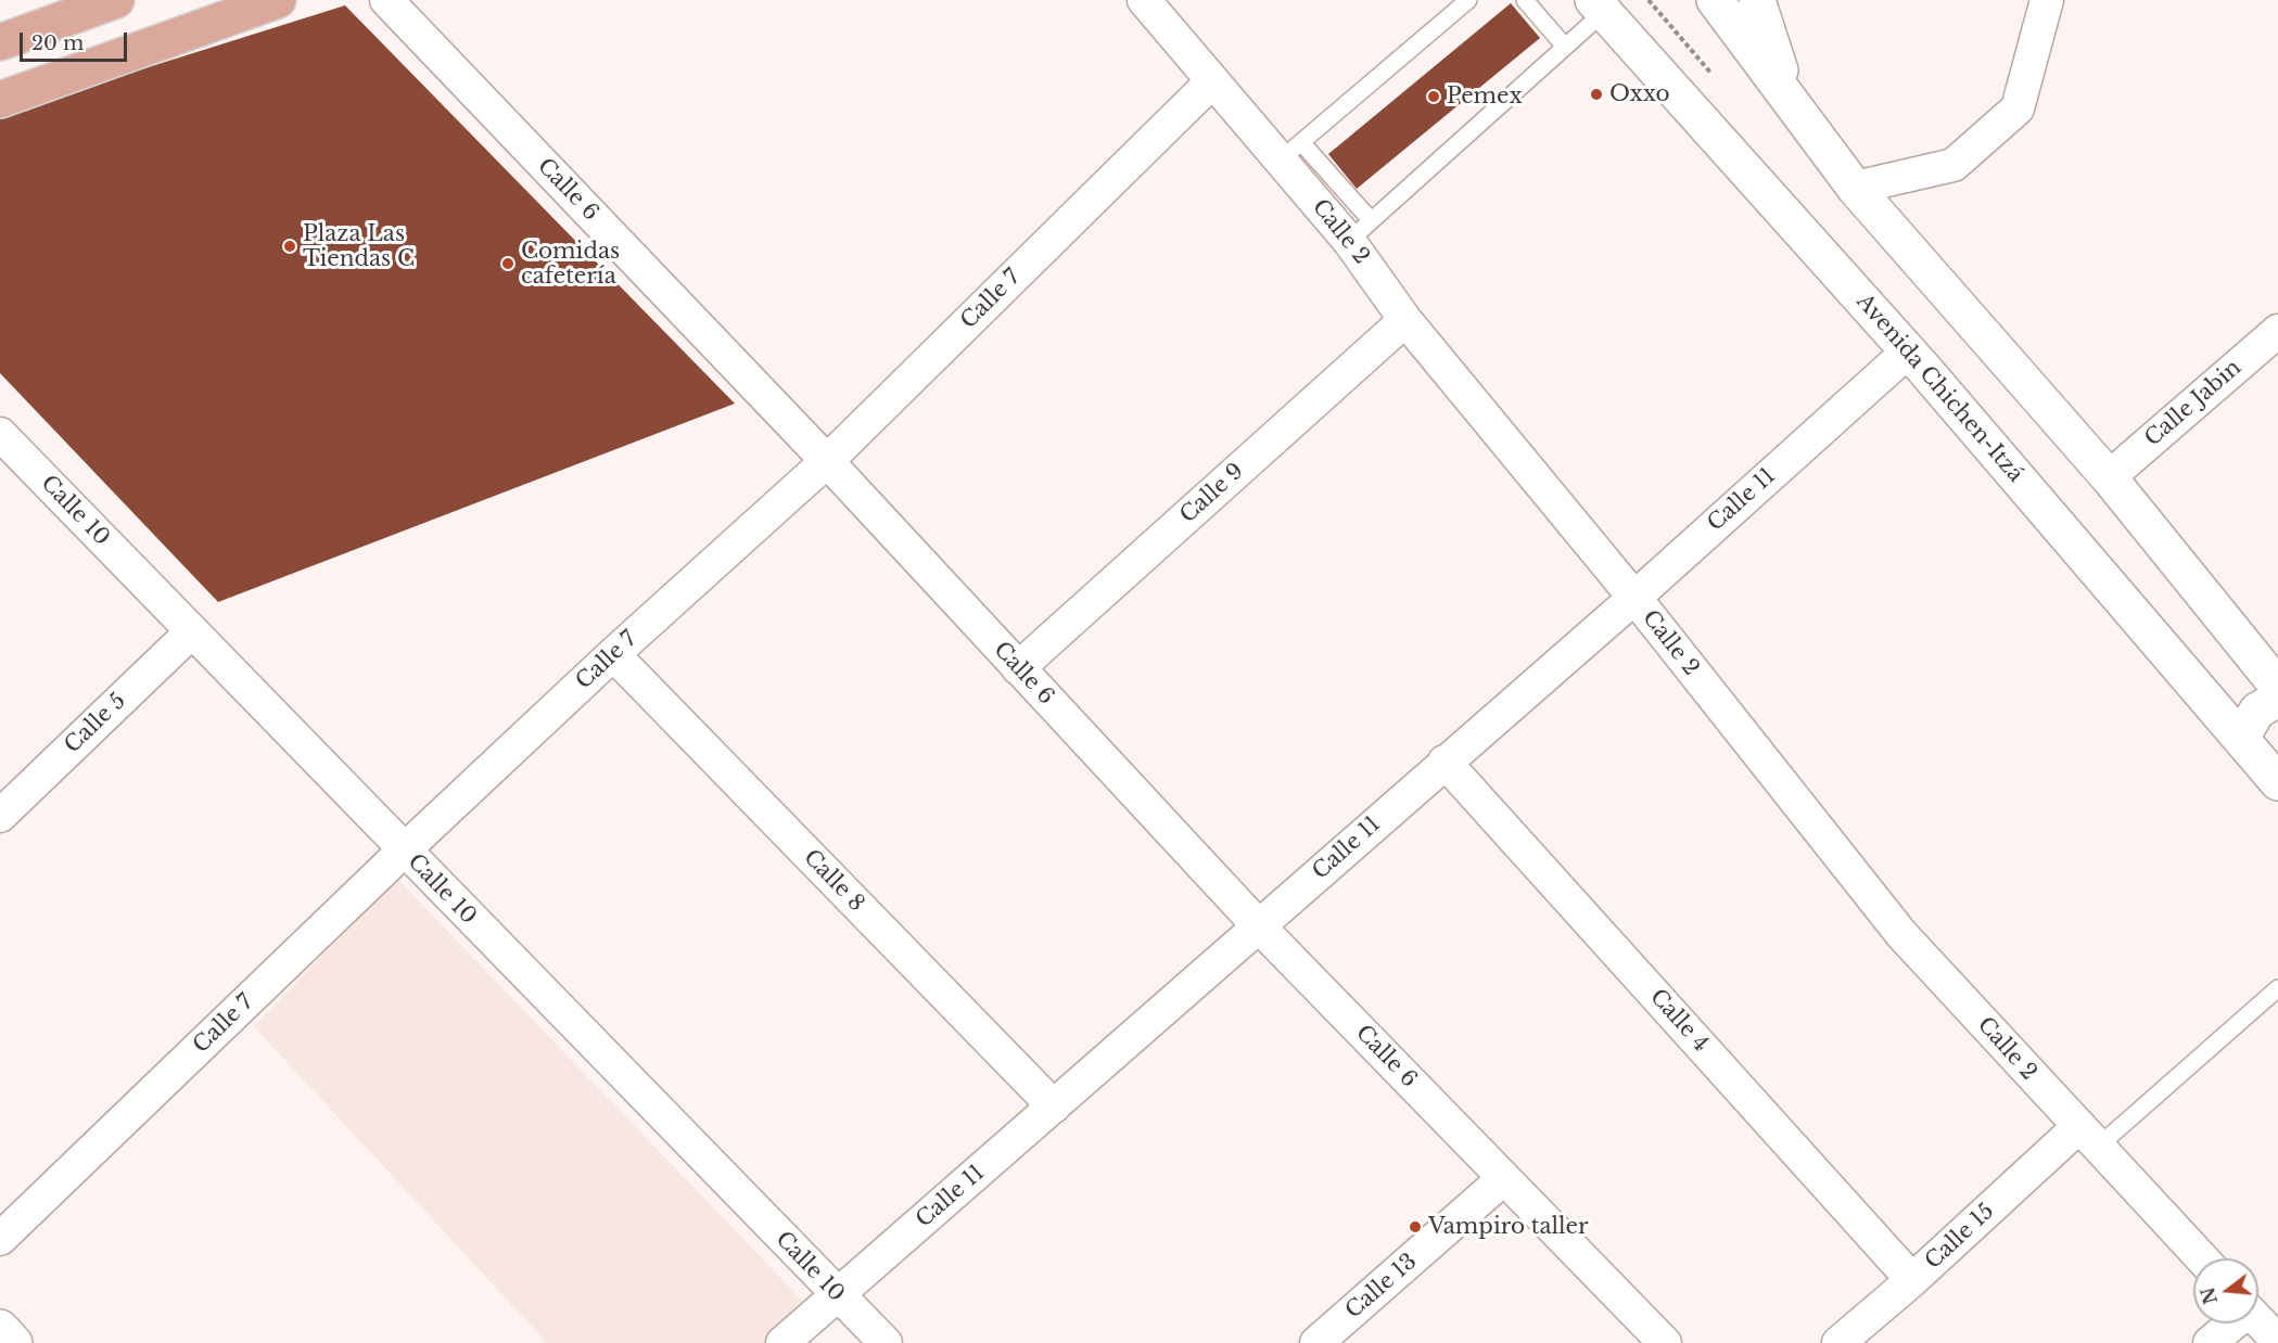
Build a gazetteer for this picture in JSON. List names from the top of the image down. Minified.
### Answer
{"streets":{"main road":["Avenida Chichen-Itzá"],"street":["Calle 6","Calle 2","Calle 7","Calle Jabin","Calle 9","Calle 11","Calle 10","Calle 5","Calle 8","Calle 4","Calle 15","Calle 13"]},"crossings":[["Calle 6","Calle 7"],["Calle 6","Calle 9"],["Calle 6","Calle 11"],["Calle 6","Calle 13"],["Calle 2","Calle 7"],["Calle 2","Calle 9"],["Calle 2","Calle 11"],["Calle 2","Calle 15"],["Calle 7","Calle 10"],["Calle 7","Calle 8"],["Avenida Chichen-Itzá","Calle 11"],["Calle 11","Calle 10"],["Calle 11","Calle 8"],["Calle 11","Calle 4"],["Calle 10","Calle 5"],["Calle 4","Calle 15"]],"places":["Oxxo","Pemex","Plaza Las Tiendas C","Comidas cafetería","Vampiro taller"],"scale_bar":"20 m","north":"left"}
